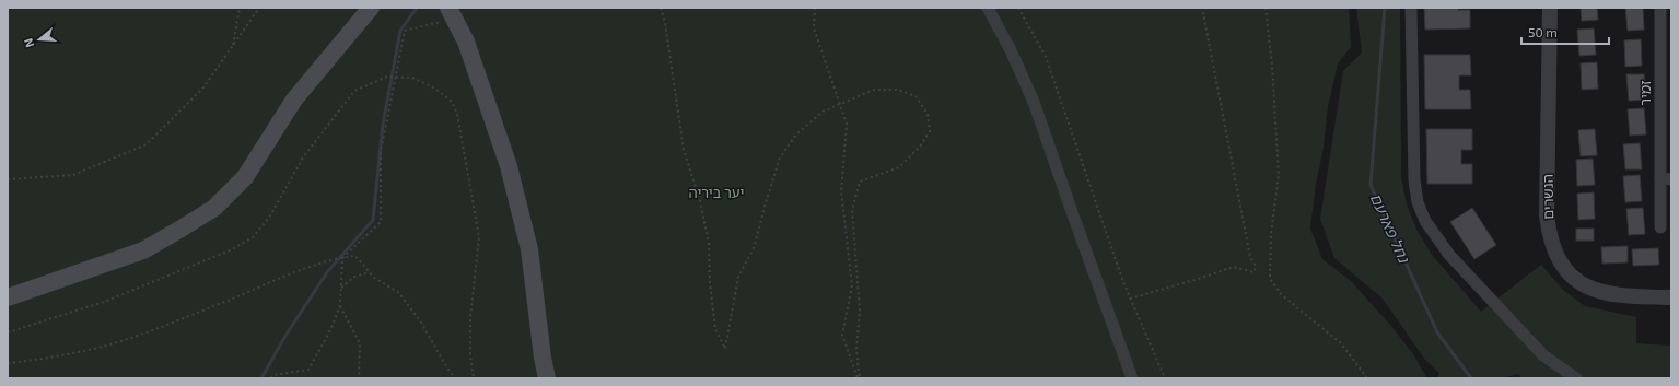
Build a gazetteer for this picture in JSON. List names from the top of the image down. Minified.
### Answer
{"streets":{"street":["זמיר","הנשרים"]},"water":["נחל פארעם"],"parks":["יער ביריה"],"scale_bar":"50 m","north":"left"}
